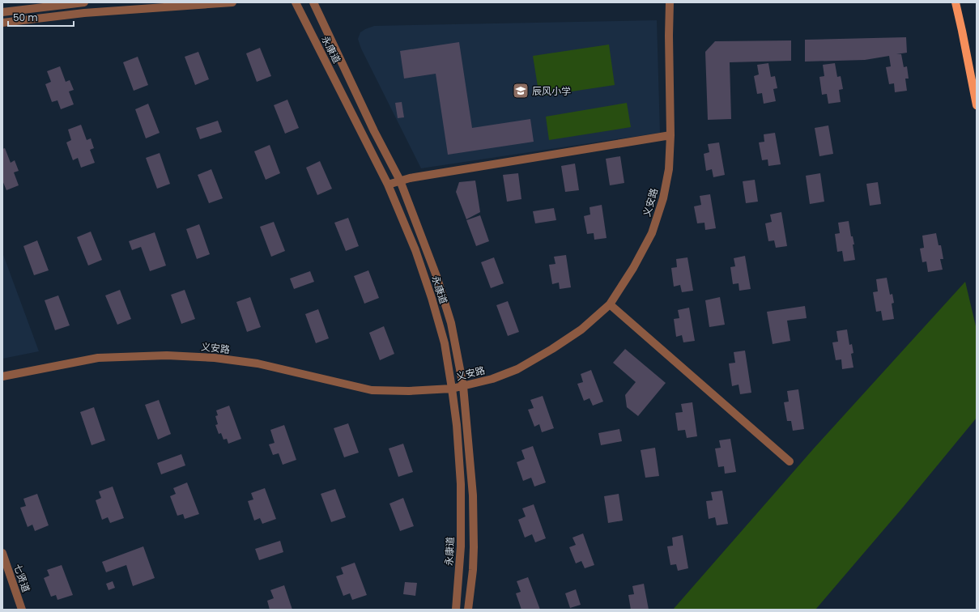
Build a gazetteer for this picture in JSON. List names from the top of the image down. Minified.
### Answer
{"streets":{"street":["永康道","义安路","七贤道"]},"crossings":[["永康道","义安路"]],"places":{"school or university":["辰风小学"]},"scale_bar":"50 m"}
